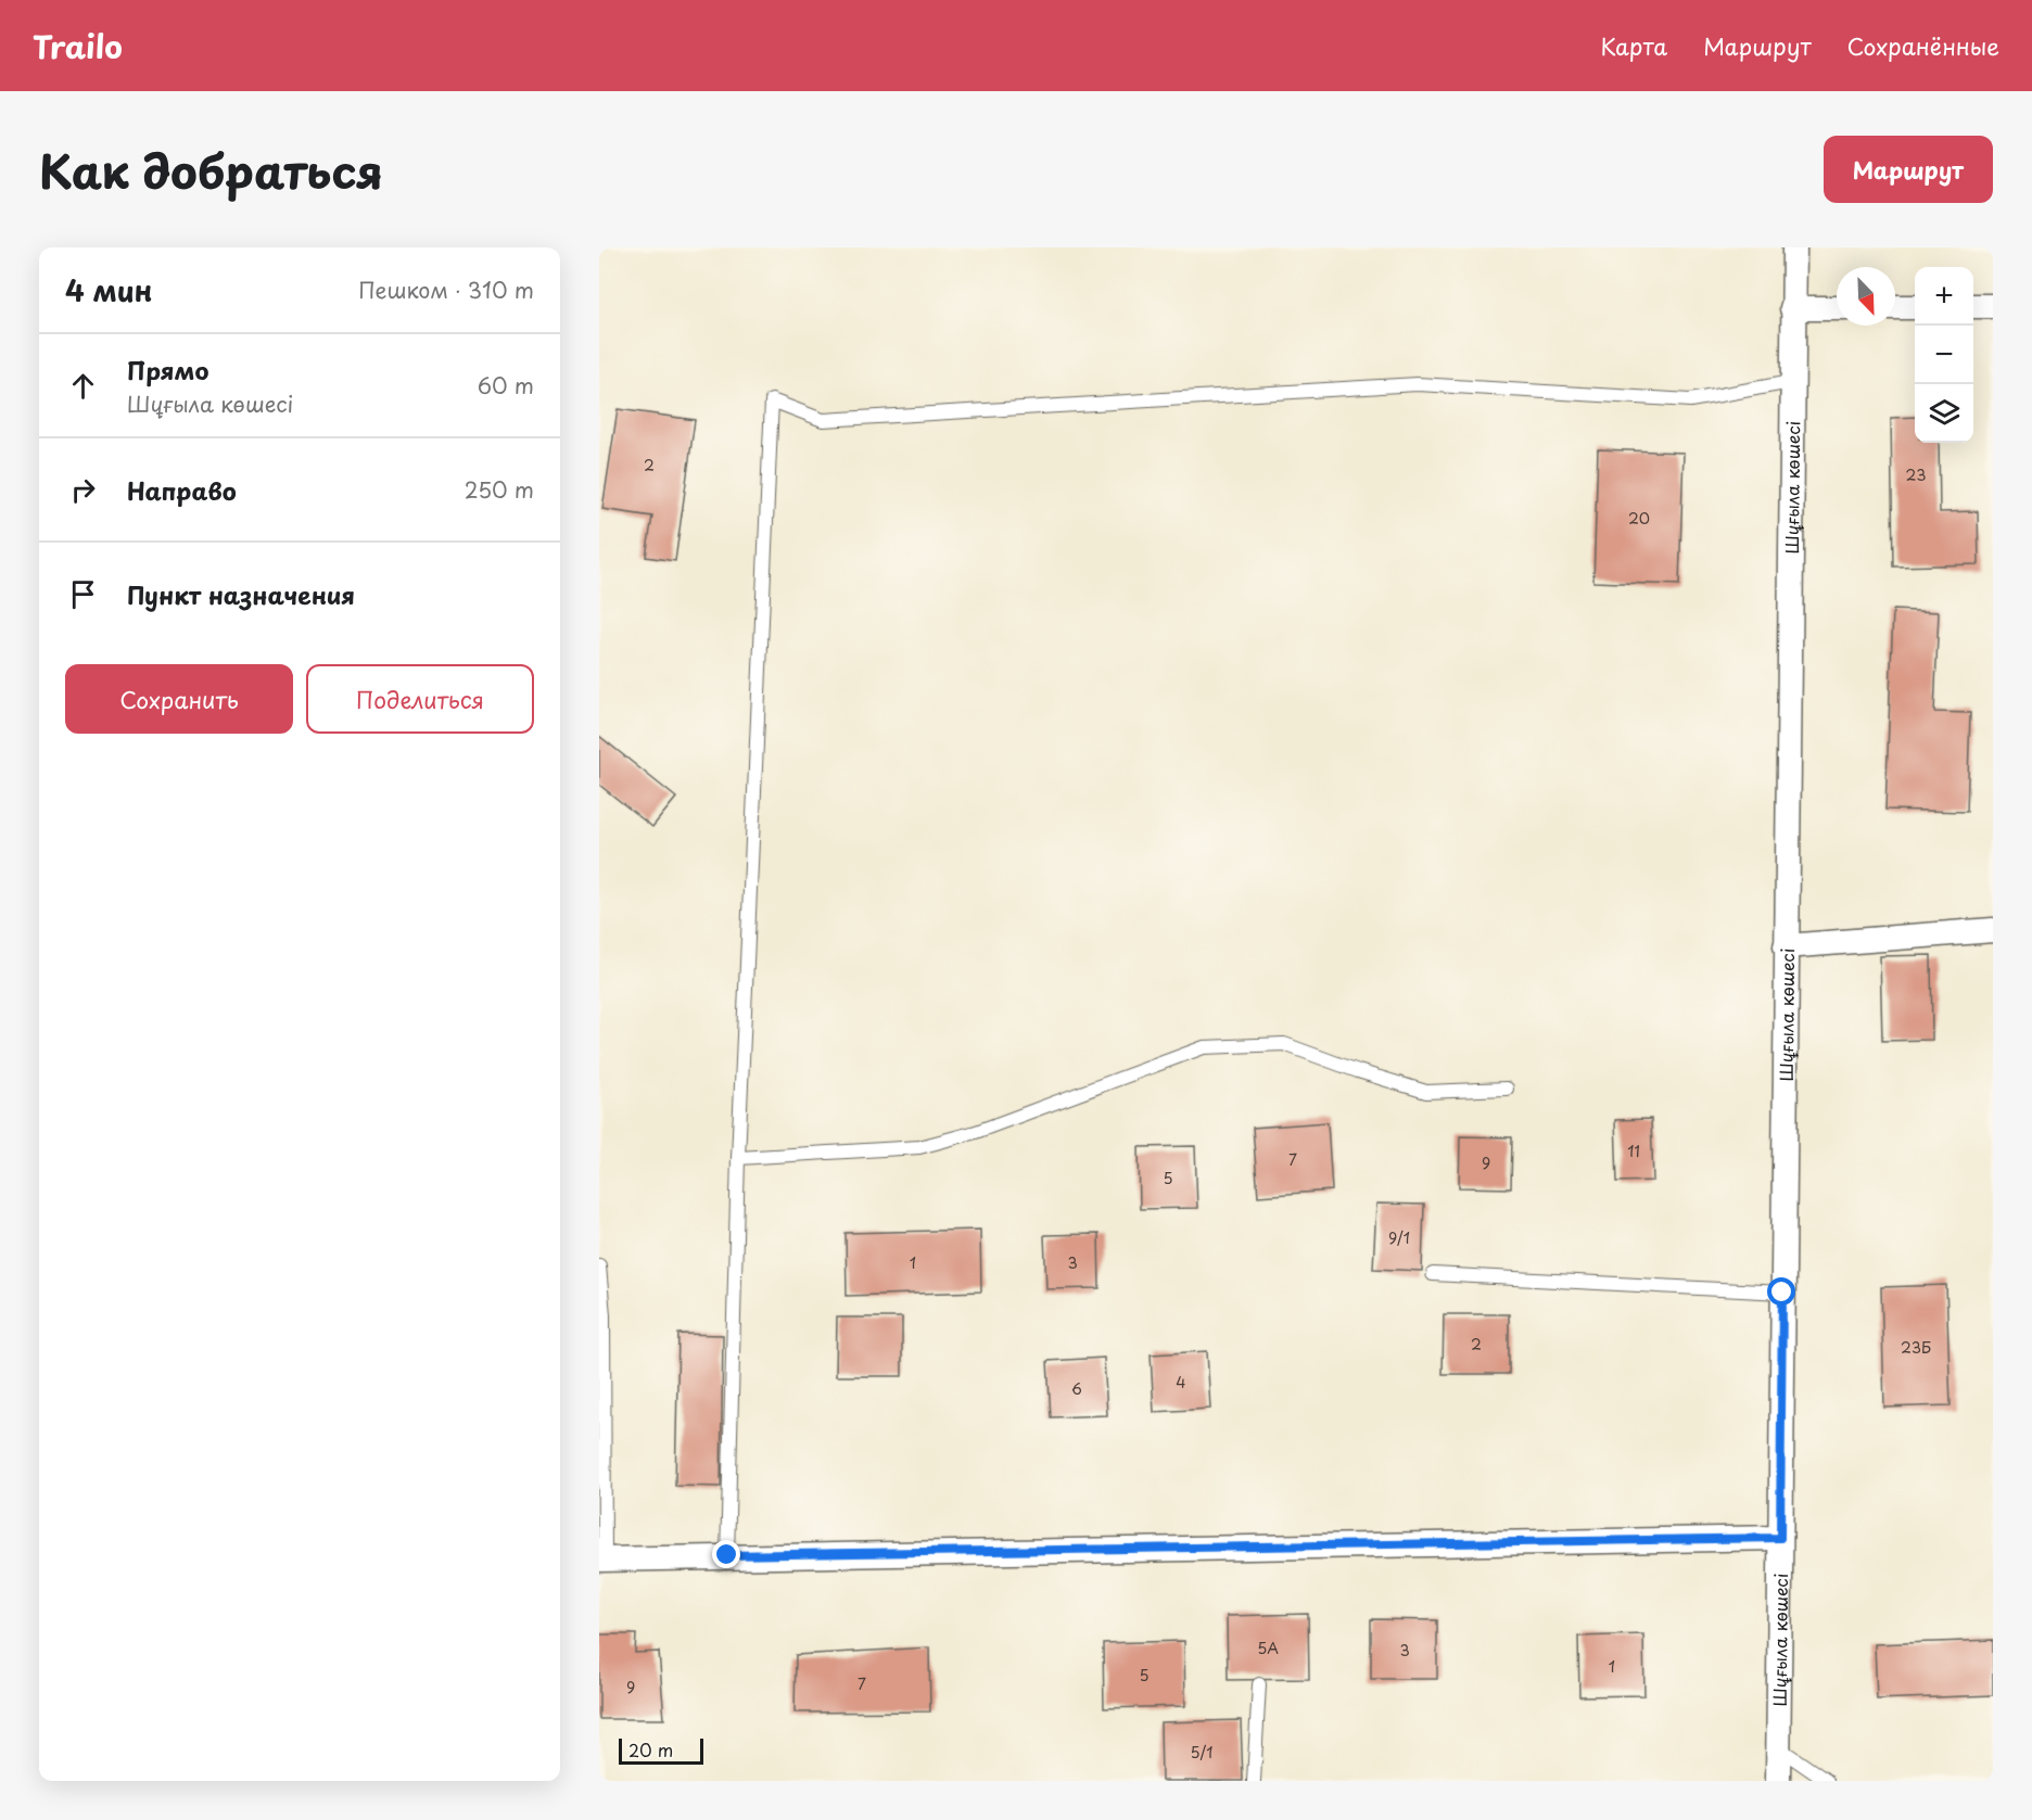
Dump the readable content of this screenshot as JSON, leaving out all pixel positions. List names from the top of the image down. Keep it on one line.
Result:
{"streets":{"street":["Шұғыла көшесі"]},"house_numbers":["2","23","20","11","7","9","5","9/1","1","3","2","23Б","4","6","5А","3","1","5","7","9","5/1"],"scale_bar":"20 m","north":"bottom right","page":{"header":"Trailo","nav":["Карта","Маршрут","Сохранённые"],"title":"Как добраться","buttons":["Маршрут",["Сохранить","Поделиться"]],"heading":["4 мин","Пешком · 310 m"],"map_buttons":["+","−"],"list":[["Прямо","Шұғыла көшесі","60 m"],["Направо","250 m"],"Пункт назначения"],"scale":"20 m"}}
